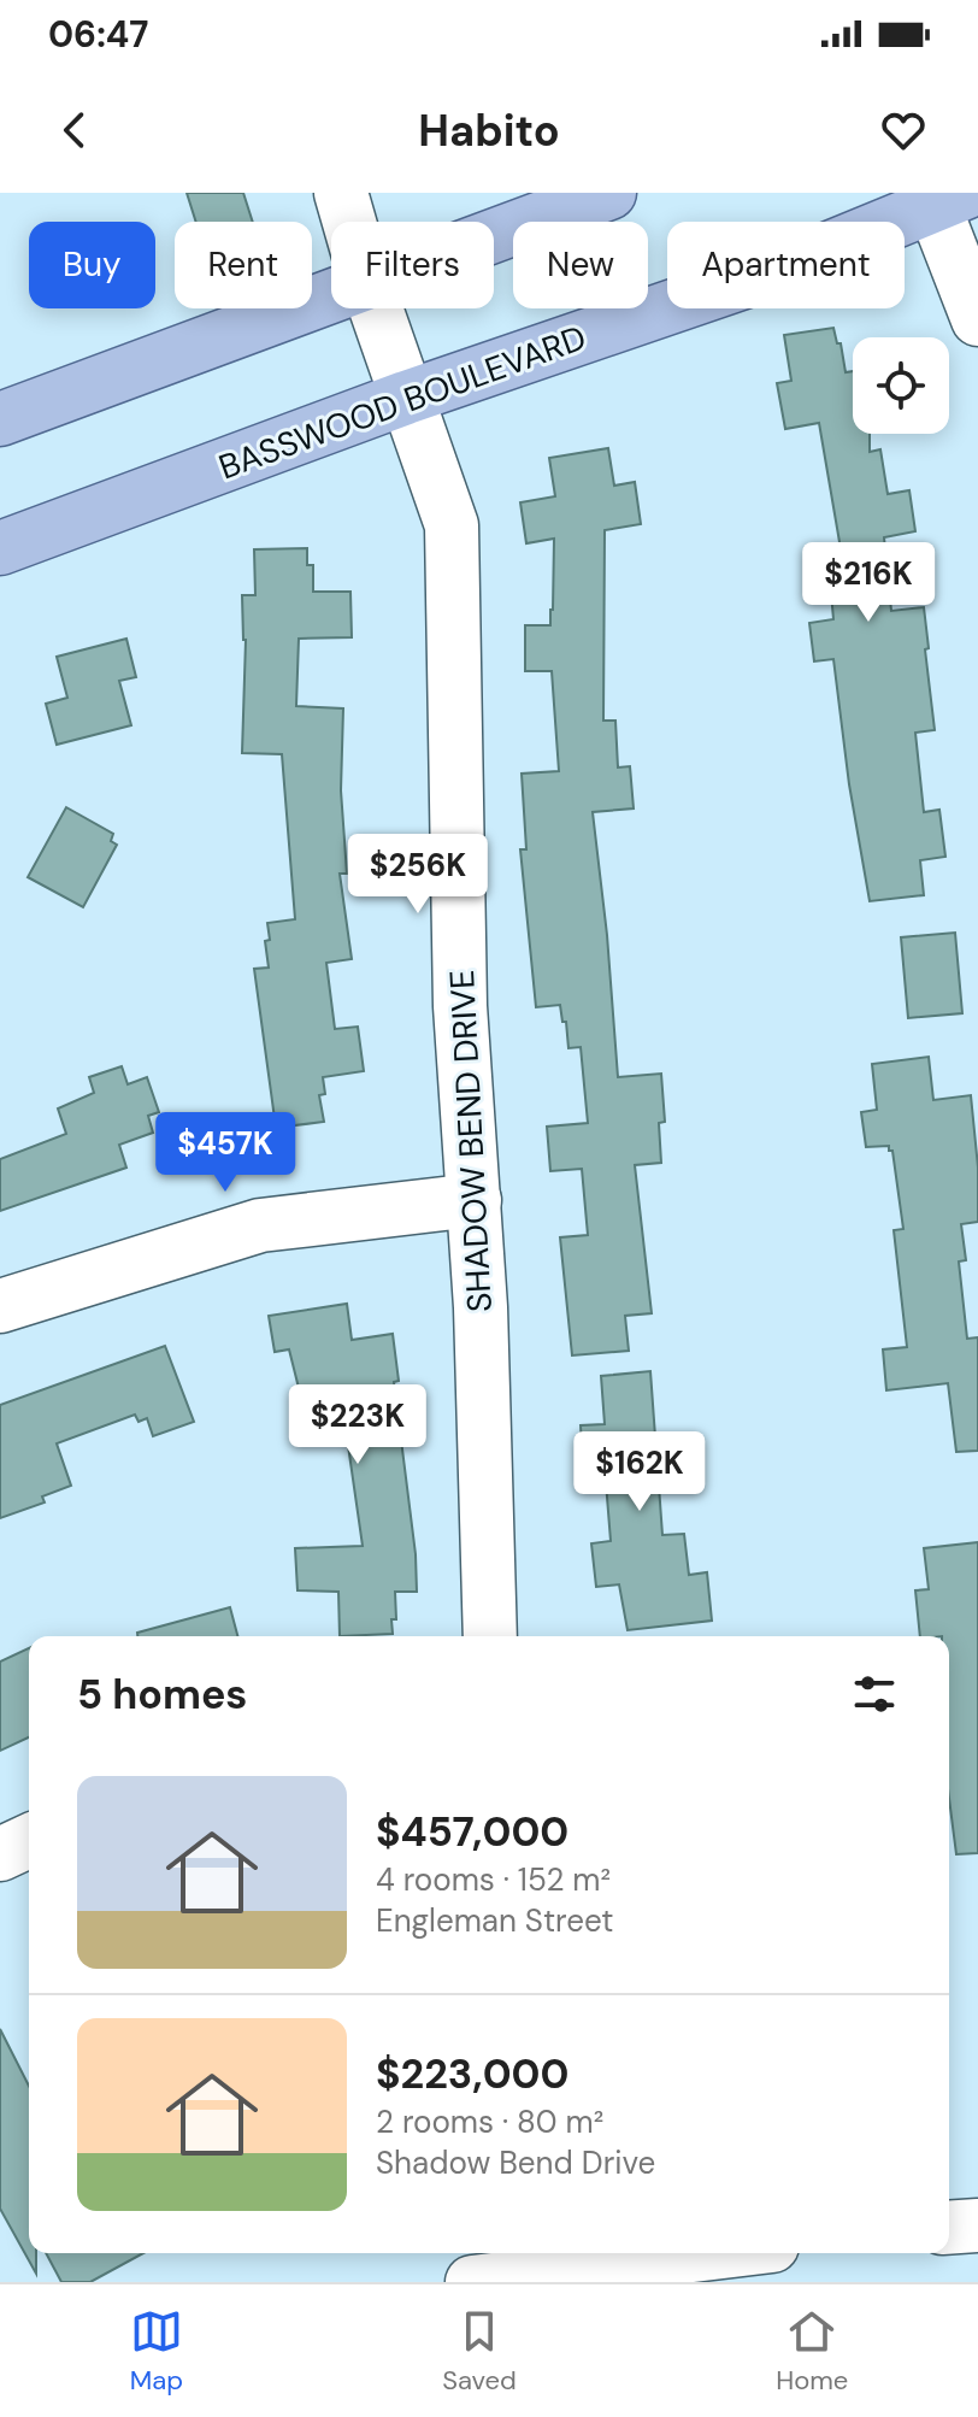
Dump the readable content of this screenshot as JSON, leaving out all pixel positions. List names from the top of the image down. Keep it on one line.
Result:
{"streets":{"main road":["BASSWOOD BOULEVARD"],"street":["SHADOW BEND DRIVE"]},"crossings":[["BASSWOOD BOULEVARD","SHADOW BEND DRIVE"]],"page":{"status":"06:47","header":"Habito","chip":["Buy","Rent","Filters","New","Apartment"],"price":["$216K","$256K","$457K","$223K","$162K"],"heading":"5 homes","list":[{"name":"$457,000","note":"4 rooms · 152 m² · Engleman Street"},{"name":"$223,000","note":"2 rooms · 80 m² · Shadow Bend Drive"}],"tabs":["Map","Saved","Home"]}}
